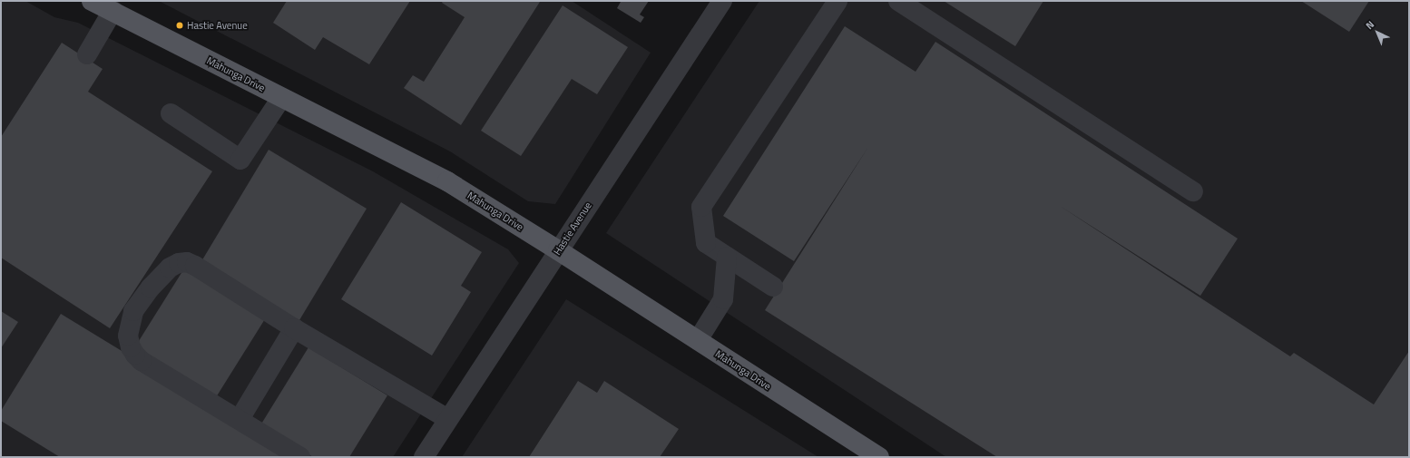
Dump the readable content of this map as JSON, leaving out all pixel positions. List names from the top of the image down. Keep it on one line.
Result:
{"streets":{"main road":["Mahunga Drive"],"street":["Hastie Avenue"]},"crossings":[["Mahunga Drive","Hastie Avenue"]],"places":["Hastie Avenue"],"north":"top left"}
